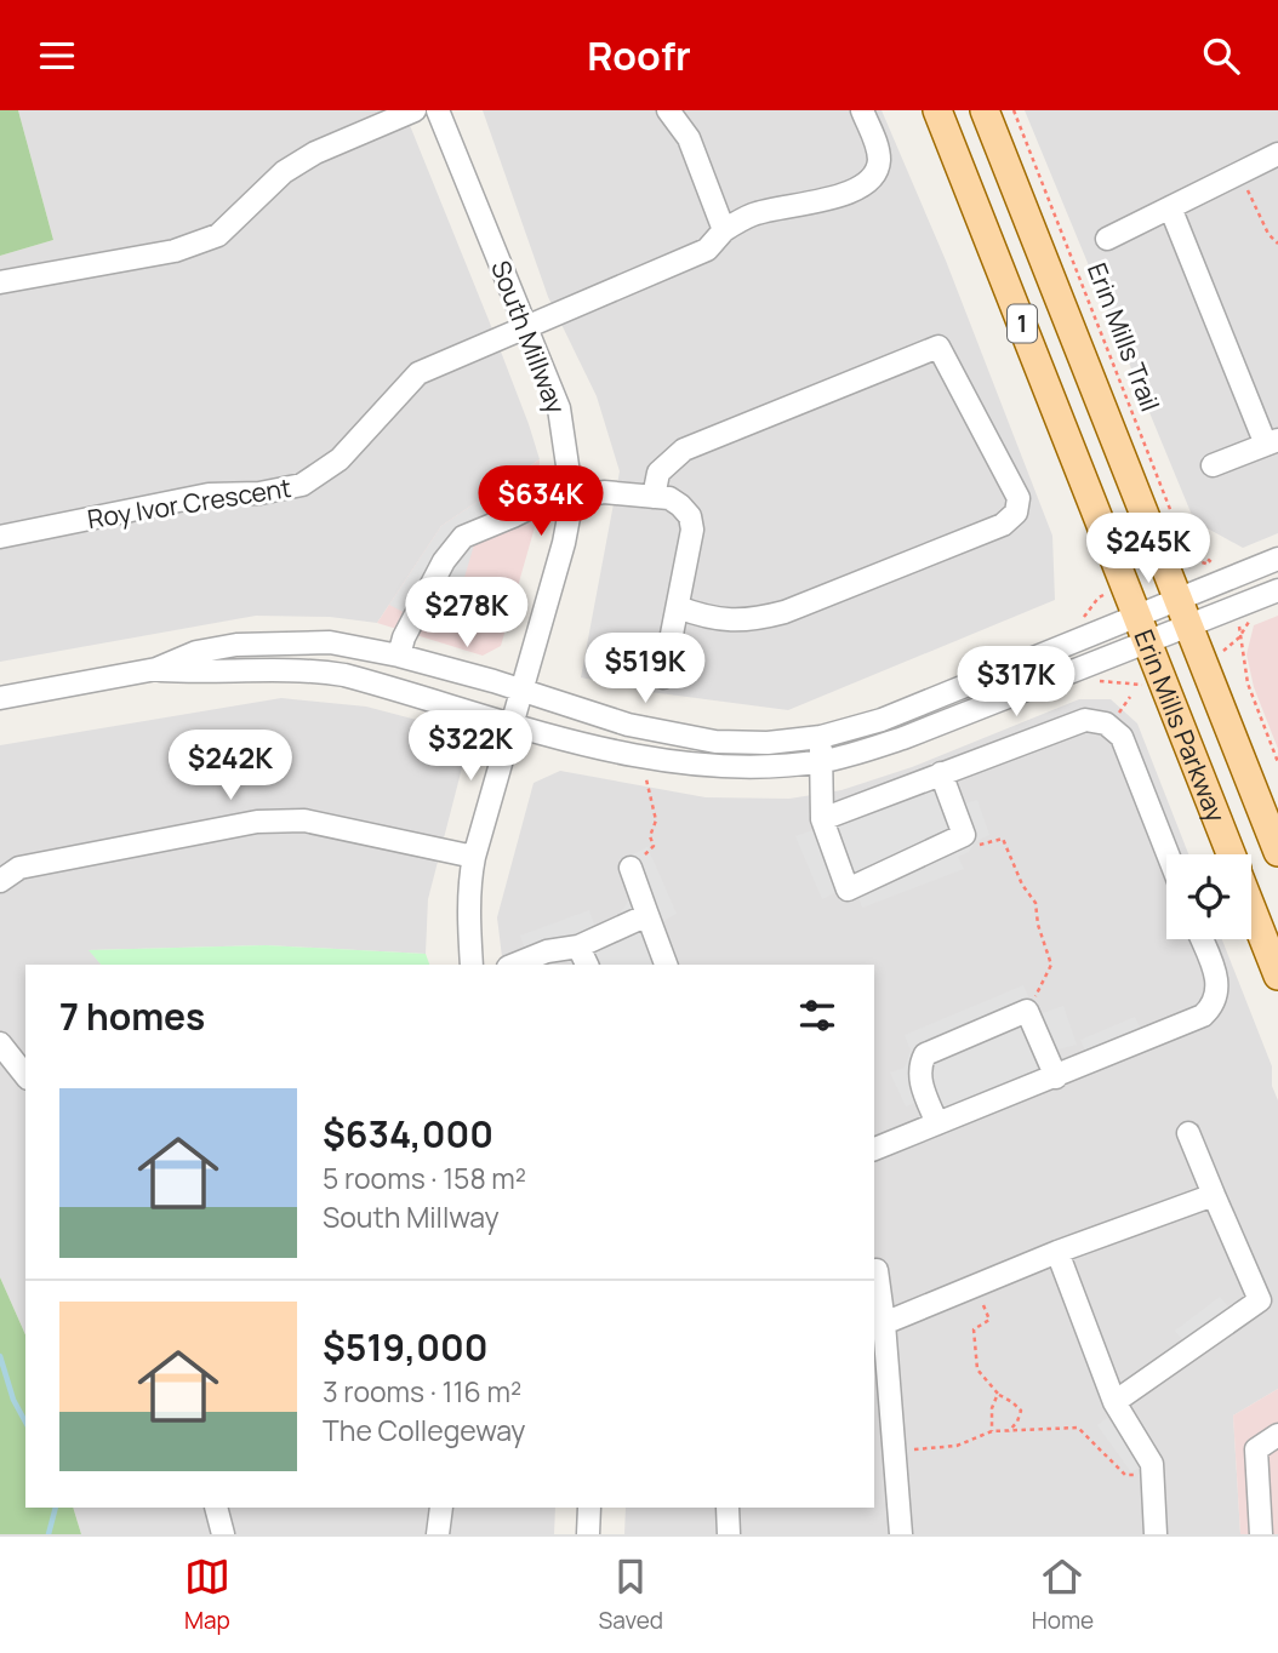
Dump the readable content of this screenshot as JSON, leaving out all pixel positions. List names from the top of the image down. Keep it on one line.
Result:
{"streets":{"main road":["1","Erin Mills Parkway"],"street":["South Millway","Roy Ivor Crescent"],"path":["Erin Mills Trail"]},"crossings":[["South Millway","Roy Ivor Crescent"]],"page":{"header":"Roofr","price":["$634K","$245K","$278K","$519K","$317K","$322K","$242K"],"heading":"7 homes","list":[{"name":"$634,000","note":"5 rooms · 158 m² · South Millway"},{"name":"$519,000","note":"3 rooms · 116 m² · The Collegeway"}],"tabs":["Map","Saved","Home"]}}
